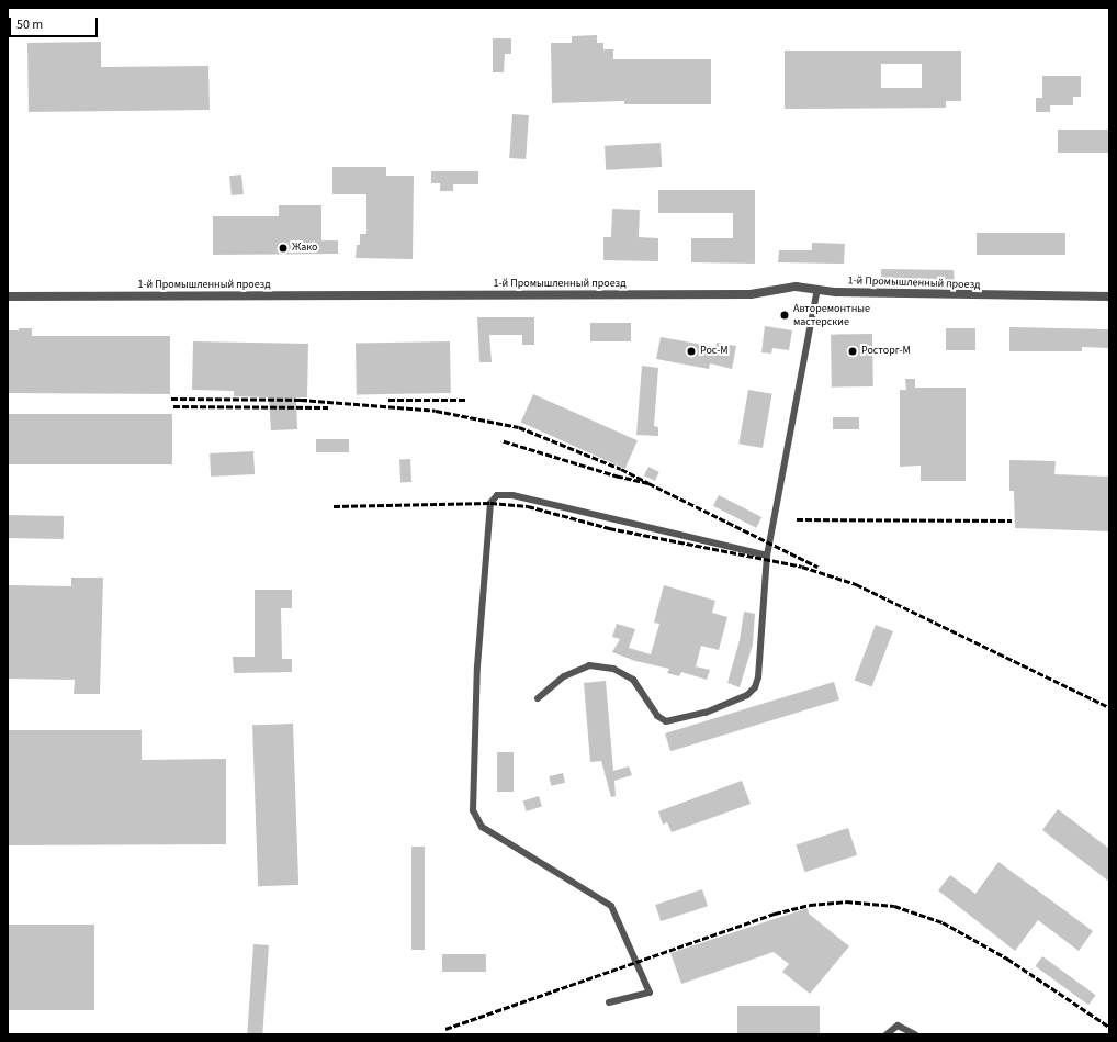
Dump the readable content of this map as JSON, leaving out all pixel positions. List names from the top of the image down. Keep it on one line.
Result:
{"streets":{"street":["1-й Промышленный проезд"]},"places":["Жако","Авторемонтные мастерские","Рос-М","Росторг-М"],"scale_bar":"50 m"}
